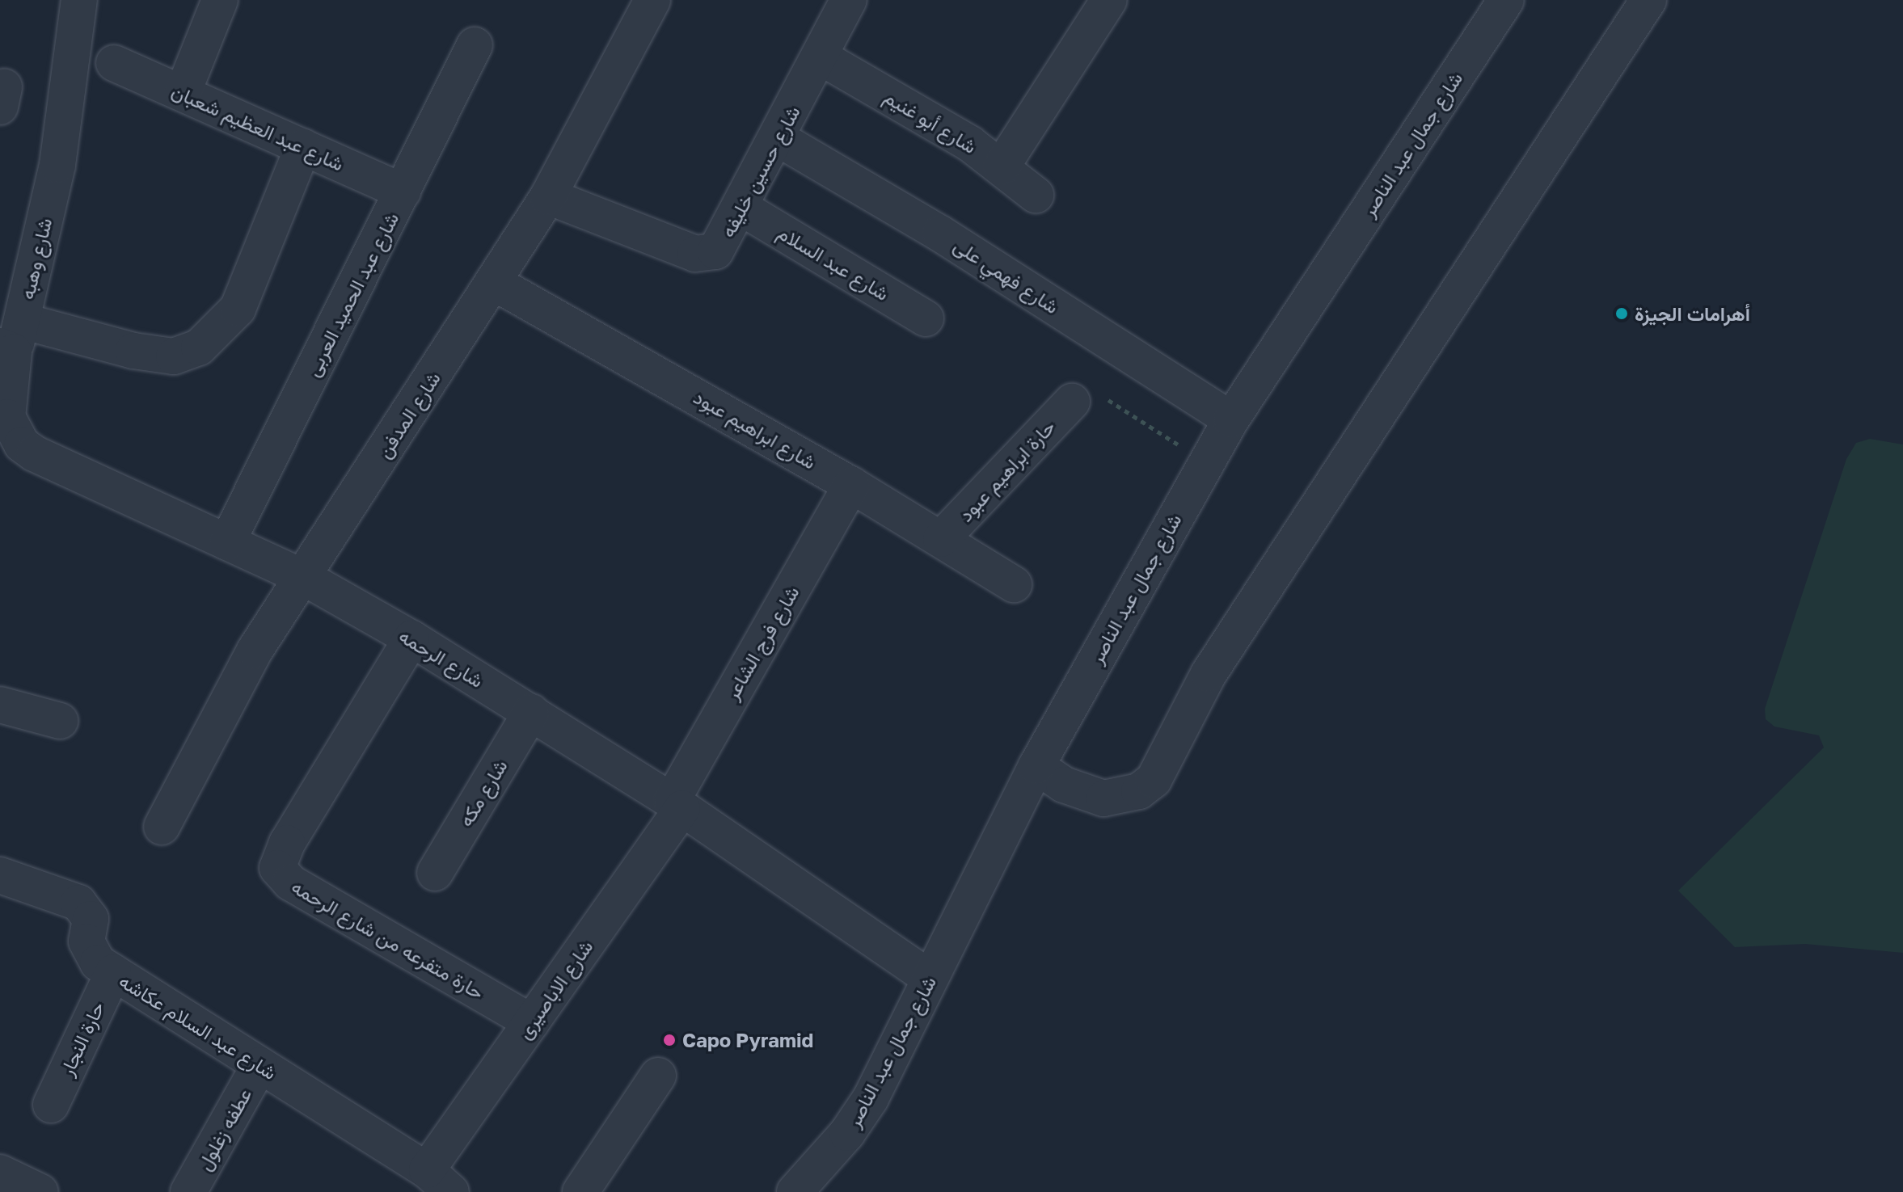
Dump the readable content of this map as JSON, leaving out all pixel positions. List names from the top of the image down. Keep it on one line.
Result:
{"streets":{"street":["شارع أبو غنيم","شارع عبد العظيم شعبان","شارع جمال عبد الناصر","شارع حسين خليفه","شارع وهبه","شارع عبد السلام","شارع فهمي على","شارع عبد الحميد العربى","شارع المدفن","شارع ابراهيم عبود","حارة ابراهيم عبود","شارع فرج الشاعر","شارع الرحمه","شارع مكه","حارة متفرعه من شارع الرحمه","شارع الاباصيرى","شارع عبد السلام عكاشه","حارة النجار","عطفه زغلول"]},"crossings":[["شارع أبو غنيم","شارع حسين خليفه"],["شارع عبد العظيم شعبان","شارع عبد الحميد العربى"],["شارع جمال عبد الناصر","شارع فهمي على"],["شارع جمال عبد الناصر","شارع الرحمه"],["شارع حسين خليفه","شارع عبد السلام"],["شارع حسين خليفه","شارع فهمي على"],["شارع حسين خليفه","شارع المدفن"],["شارع وهبه","شارع الرحمه"],["شارع عبد الحميد العربى","شارع الرحمه"],["شارع المدفن","شارع ابراهيم عبود"],["شارع المدفن","شارع الرحمه"],["شارع ابراهيم عبود","حارة ابراهيم عبود"],["شارع ابراهيم عبود","شارع فرج الشاعر"],["شارع فرج الشاعر","شارع الرحمه"],["شارع فرج الشاعر","شارع الاباصيرى"],["شارع الرحمه","شارع مكه"],["شارع الرحمه","حارة متفرعه من شارع الرحمه"],["شارع الرحمه","شارع الاباصيرى"],["حارة متفرعه من شارع الرحمه","شارع الاباصيرى"],["شارع الاباصيرى","شارع عبد السلام عكاشه"],["شارع عبد السلام عكاشه","حارة النجار"],["شارع عبد السلام عكاشه","عطفه زغلول"]],"places":["أهرامات الجيزة","Capo Pyramid"]}
